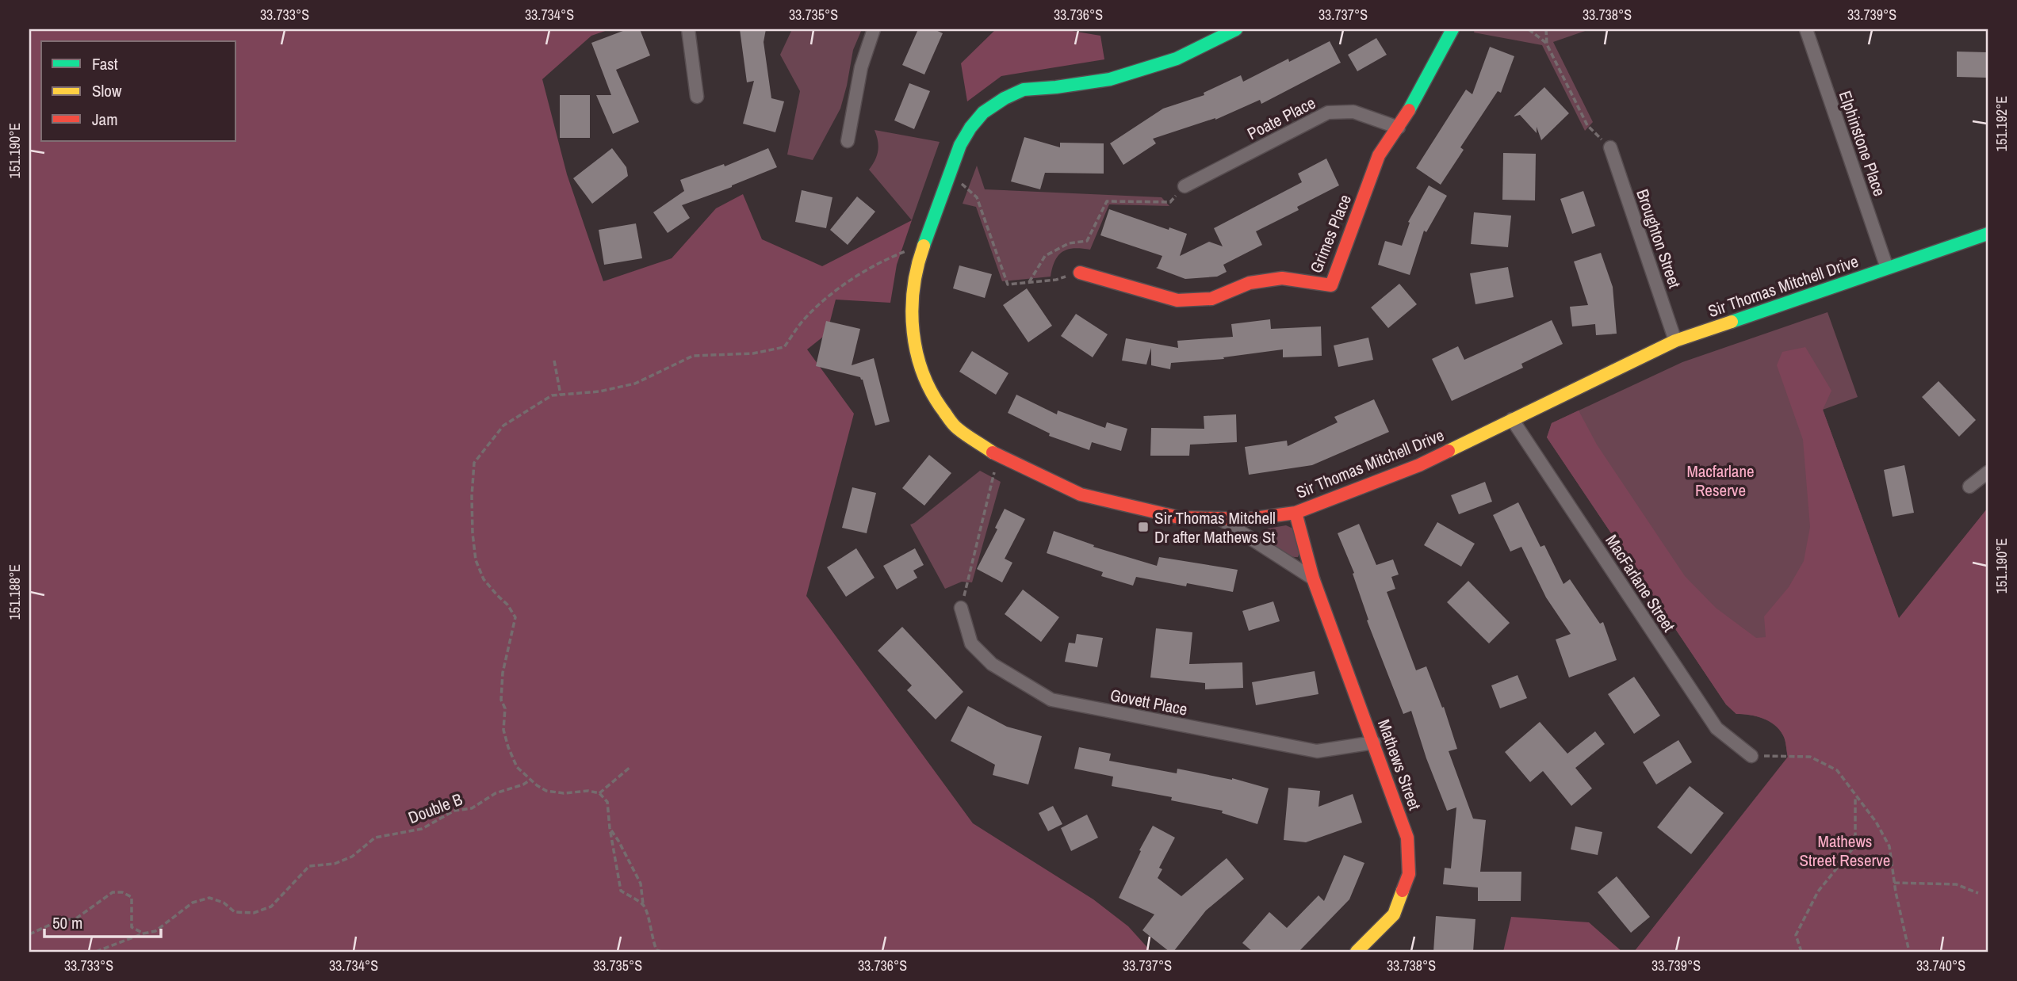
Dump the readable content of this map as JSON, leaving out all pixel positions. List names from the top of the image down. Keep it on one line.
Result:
{"streets":{"street":["Poate Place","Elphinstone Place","Grimes Place","Broughton Street","Sir Thomas Mitchell Drive","MacFarlane Street","Govett Place","Mathews Street"],"path":["Double B"]},"crossings":[["Poate Place","Grimes Place"],["Elphinstone Place","Sir Thomas Mitchell Drive"],["Broughton Street","Sir Thomas Mitchell Drive"],["Sir Thomas Mitchell Drive","MacFarlane Street"],["Sir Thomas Mitchell Drive","Mathews Street"],["Govett Place","Mathews Street"]],"parks":["Macfarlane Reserve","Mathews Street Reserve"],"places":{"transit":["Sir Thomas Mitchell Dr after Mathews St"]},"legend":["Fast","Slow","Jam"],"scale_bar":"50 m","coordinates":["33.733°S","33.734°S","33.735°S","33.736°S","33.737°S","33.738°S","33.739°S","151.192°E","151.190°E","151.188°E","33.740°S"]}
